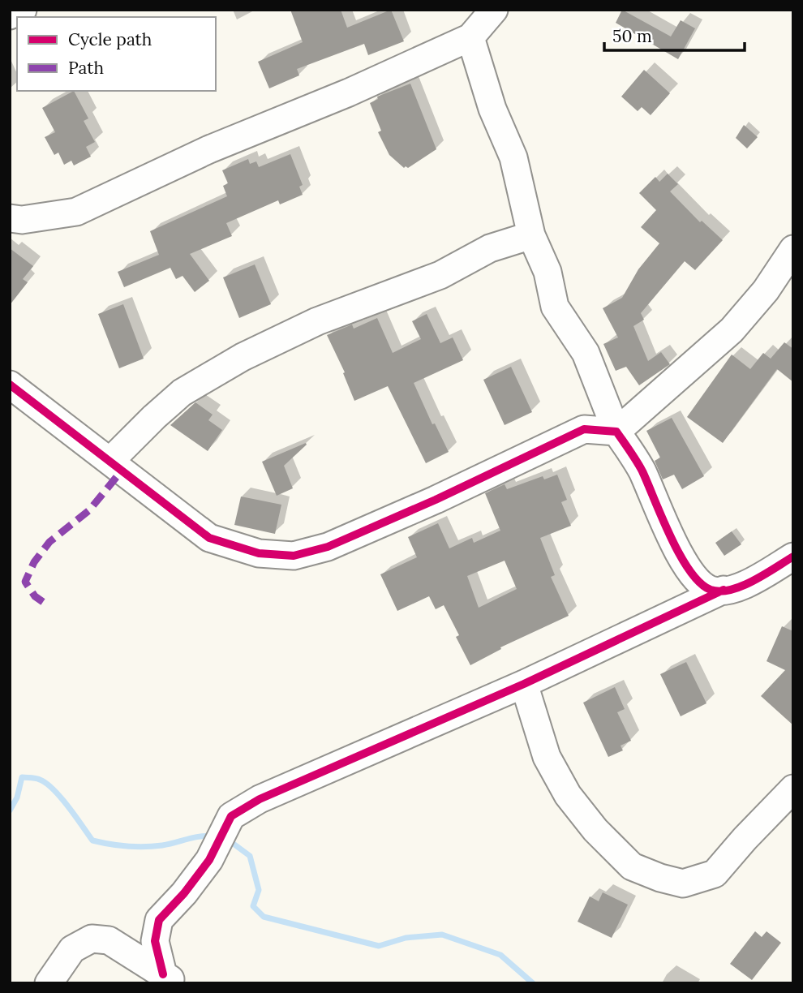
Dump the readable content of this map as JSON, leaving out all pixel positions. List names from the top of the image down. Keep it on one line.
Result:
{"legend":["Cycle path","Path"],"scale_bar":"50 m"}
